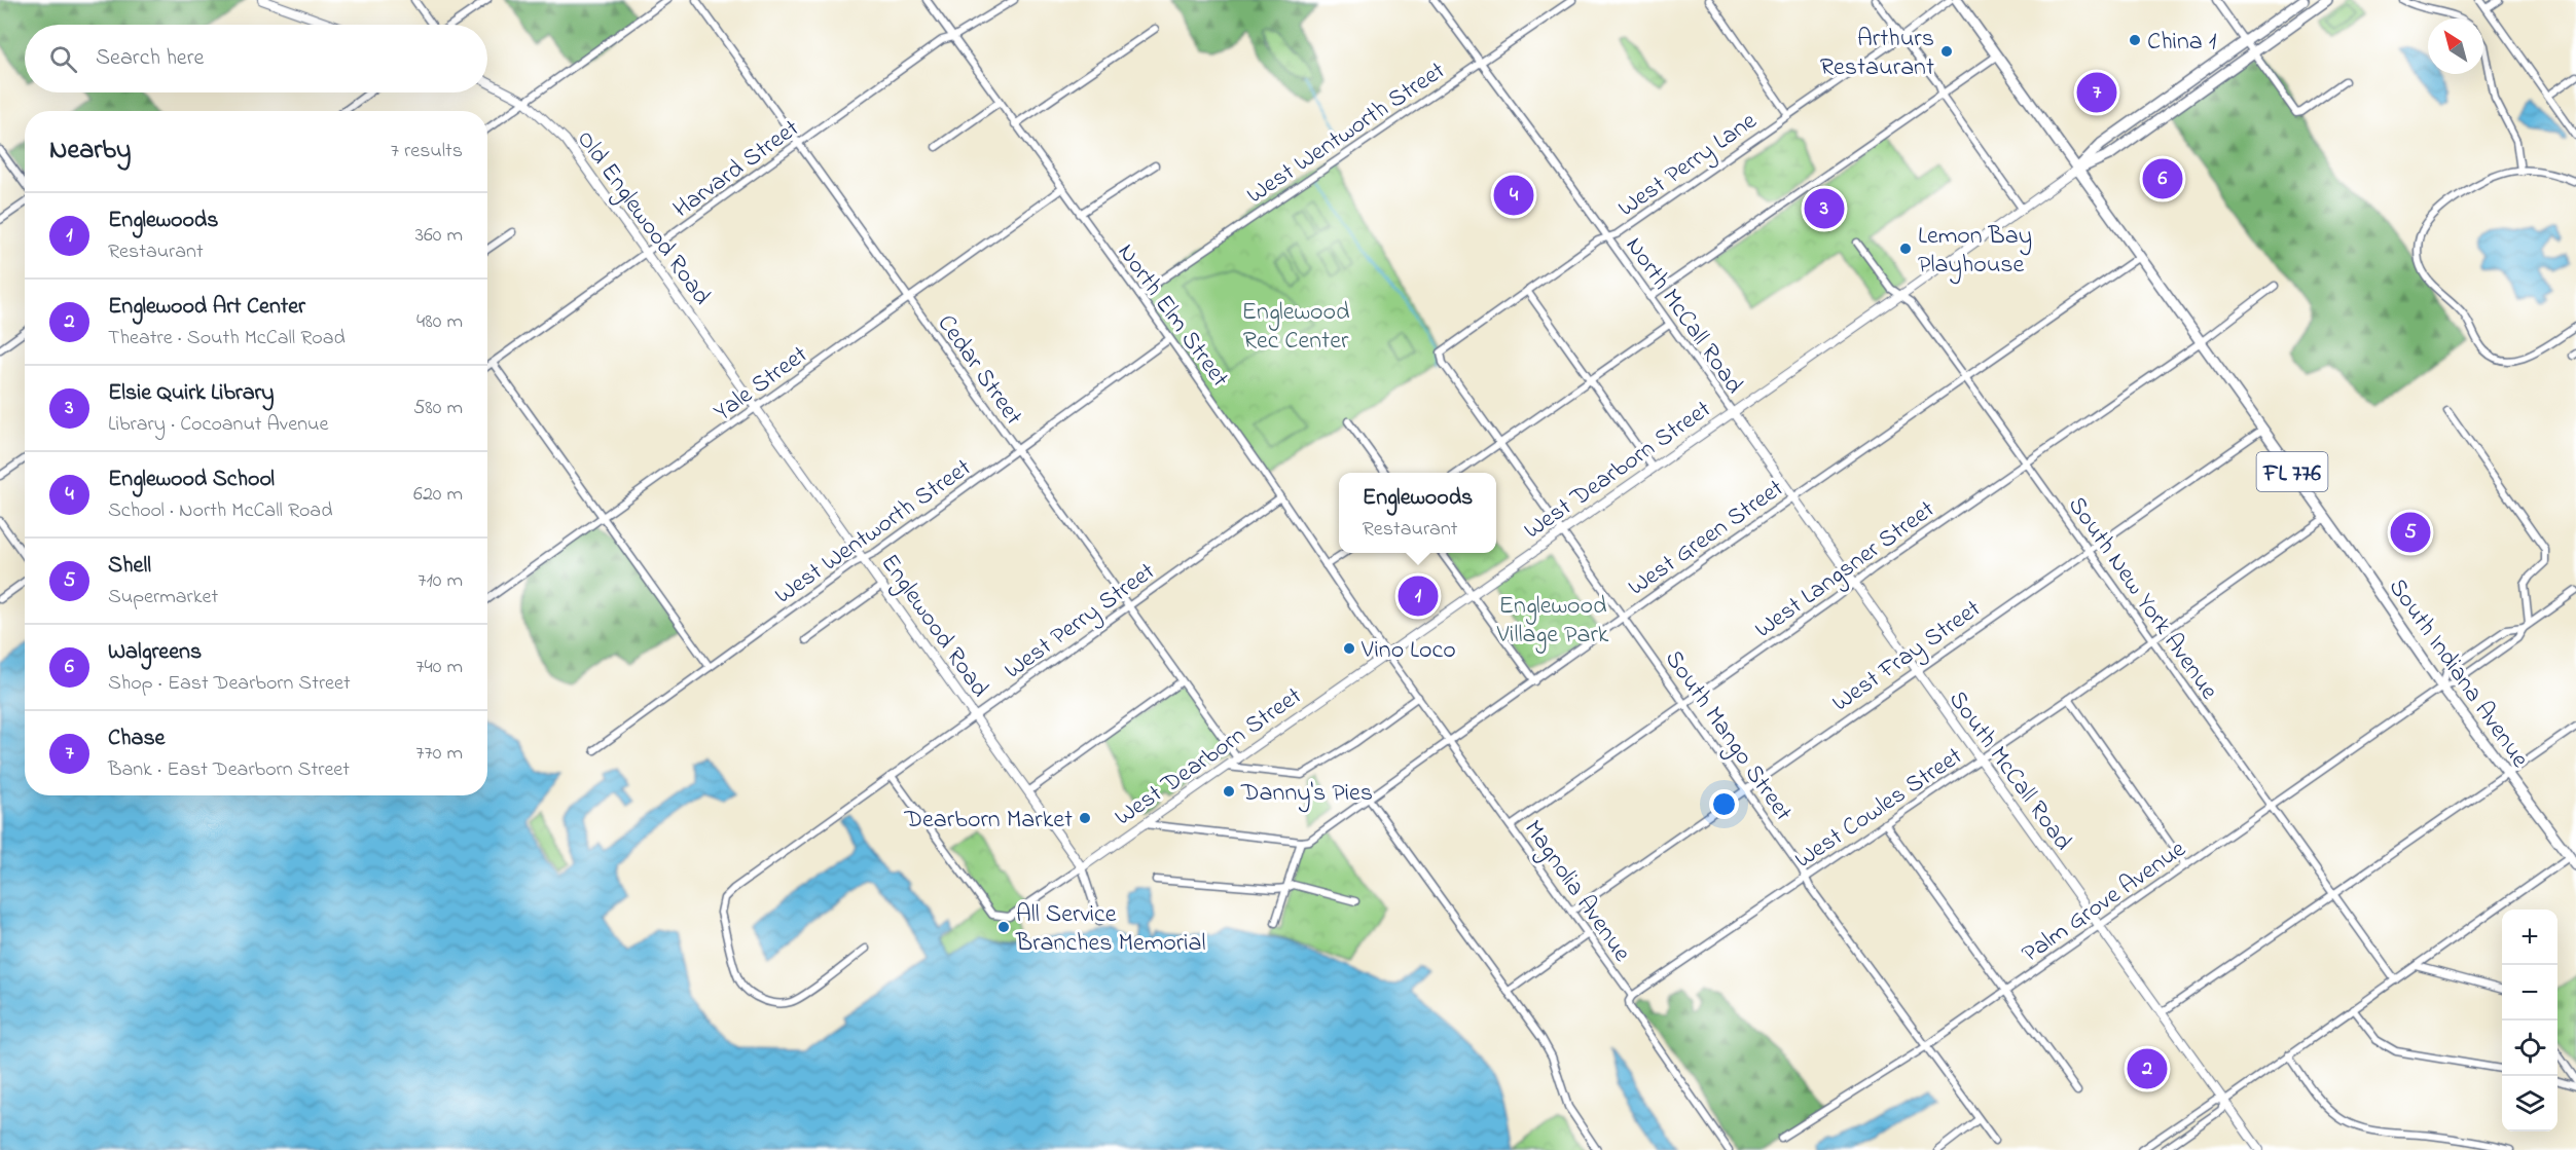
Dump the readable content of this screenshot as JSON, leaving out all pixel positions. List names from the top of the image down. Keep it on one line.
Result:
{"streets":{"main road":["FL 776","South Indiana Avenue"],"street":["West Wentworth Street","West Perry Lane","Harvard Street","Old Englewood Road","North Elm Street","North McCall Road","Cedar Street","Yale Street","West Dearborn Street","West Green Street","West Langsner Street","South New York Avenue","West Perry Street","Englewood Road","West Fray Street","South Mango Street","South McCall Road","West Cowles Street","Magnolia Avenue","Palm Grove Avenue"]},"crossings":[["West Wentworth Street","North Elm Street"],["West Wentworth Street","North McCall Road"],["West Wentworth Street","Cedar Street"],["West Wentworth Street","Englewood Road"],["West Perry Lane","North McCall Road"],["West Perry Lane","South Mango Street"],["Harvard Street","Old Englewood Road"],["Harvard Street","North Elm Street"],["Harvard Street","Cedar Street"],["Old Englewood Road","Yale Street"],["Old Englewood Road","Englewood Road"],["North Elm Street","Yale Street"],["North Elm Street","West Dearborn Street"],["North Elm Street","West Perry Street"],["North Elm Street","Magnolia Avenue"],["North McCall Road","West Dearborn Street"],["North McCall Road","South McCall Road"],["Cedar Street","Yale Street"],["Cedar Street","West Dearborn Street"],["Cedar Street","West Perry Street"],["Yale Street","Englewood Road"],["West Dearborn Street","FL 776"],["West Dearborn Street","South New York Avenue"],["West Dearborn Street","West Perry Street"],["West Dearborn Street","Englewood Road"],["West Dearborn Street","South Indiana Avenue"],["West Dearborn Street","South Mango Street"],["West Dearborn Street","South McCall Road"],["West Dearborn Street","Magnolia Avenue"],["FL 776","South Indiana Avenue"],["West Green Street","South New York Avenue"],["West Green Street","South Indiana Avenue"],["West Green Street","South Mango Street"],["West Green Street","South McCall Road"],["West Green Street","Magnolia Avenue"],["West Langsner Street","South New York Avenue"],["West Langsner Street","South Indiana Avenue"],["West Langsner Street","South Mango Street"],["West Langsner Street","South McCall Road"],["West Langsner Street","Magnolia Avenue"],["South New York Avenue","West Fray Street"],["South New York Avenue","West Cowles Street"],["South New York Avenue","Palm Grove Avenue"],["West Perry Street","Englewood Road"],["West Fray Street","South Indiana Avenue"],["West Fray Street","South Mango Street"],["West Fray Street","South McCall Road"],["West Fray Street","Magnolia Avenue"],["South Indiana Avenue","West Cowles Street"],["South Indiana Avenue","Palm Grove Avenue"],["South Mango Street","West Cowles Street"],["South Mango Street","Palm Grove Avenue"],["South McCall Road","West Cowles Street"],["South McCall Road","Palm Grove Avenue"],["West Cowles Street","Magnolia Avenue"]],"parks":["Englewood Rec Center","Englewood Village Park"],"places":["China 1","Arthurs Restaurant","Lemon Bay Playhouse","Vino Loco","Danny's Pies","Dearborn Market","All Service Branches Memorial"],"north":"top left","page":{"search":"Search here","pins":["7","6","4","3","5","1","2"],"heading":["Nearby","7 results"],"list":[{"mark":"1","name":"Englewoods","note":"Restaurant","value":"360 m"},{"mark":"2","name":"Englewood Art Center","note":"Theatre · South McCall Road","value":"480 m"},{"mark":"3","name":"Elsie Quirk Library","note":"Library · Cocoanut Avenue","value":"580 m"},{"mark":"4","name":"Englewood School","note":"School · North McCall Road","value":"620 m"},{"mark":"5","name":"Shell","note":"Supermarket","value":"710 m"},{"mark":"6","name":"Walgreens","note":"Shop · East Dearborn Street","value":"740 m"},{"mark":"7","name":"Chase","note":"Bank · East Dearborn Street","value":"770 m"}],"popup":["Englewoods","Restaurant"],"map_buttons":["+","−"]}}
